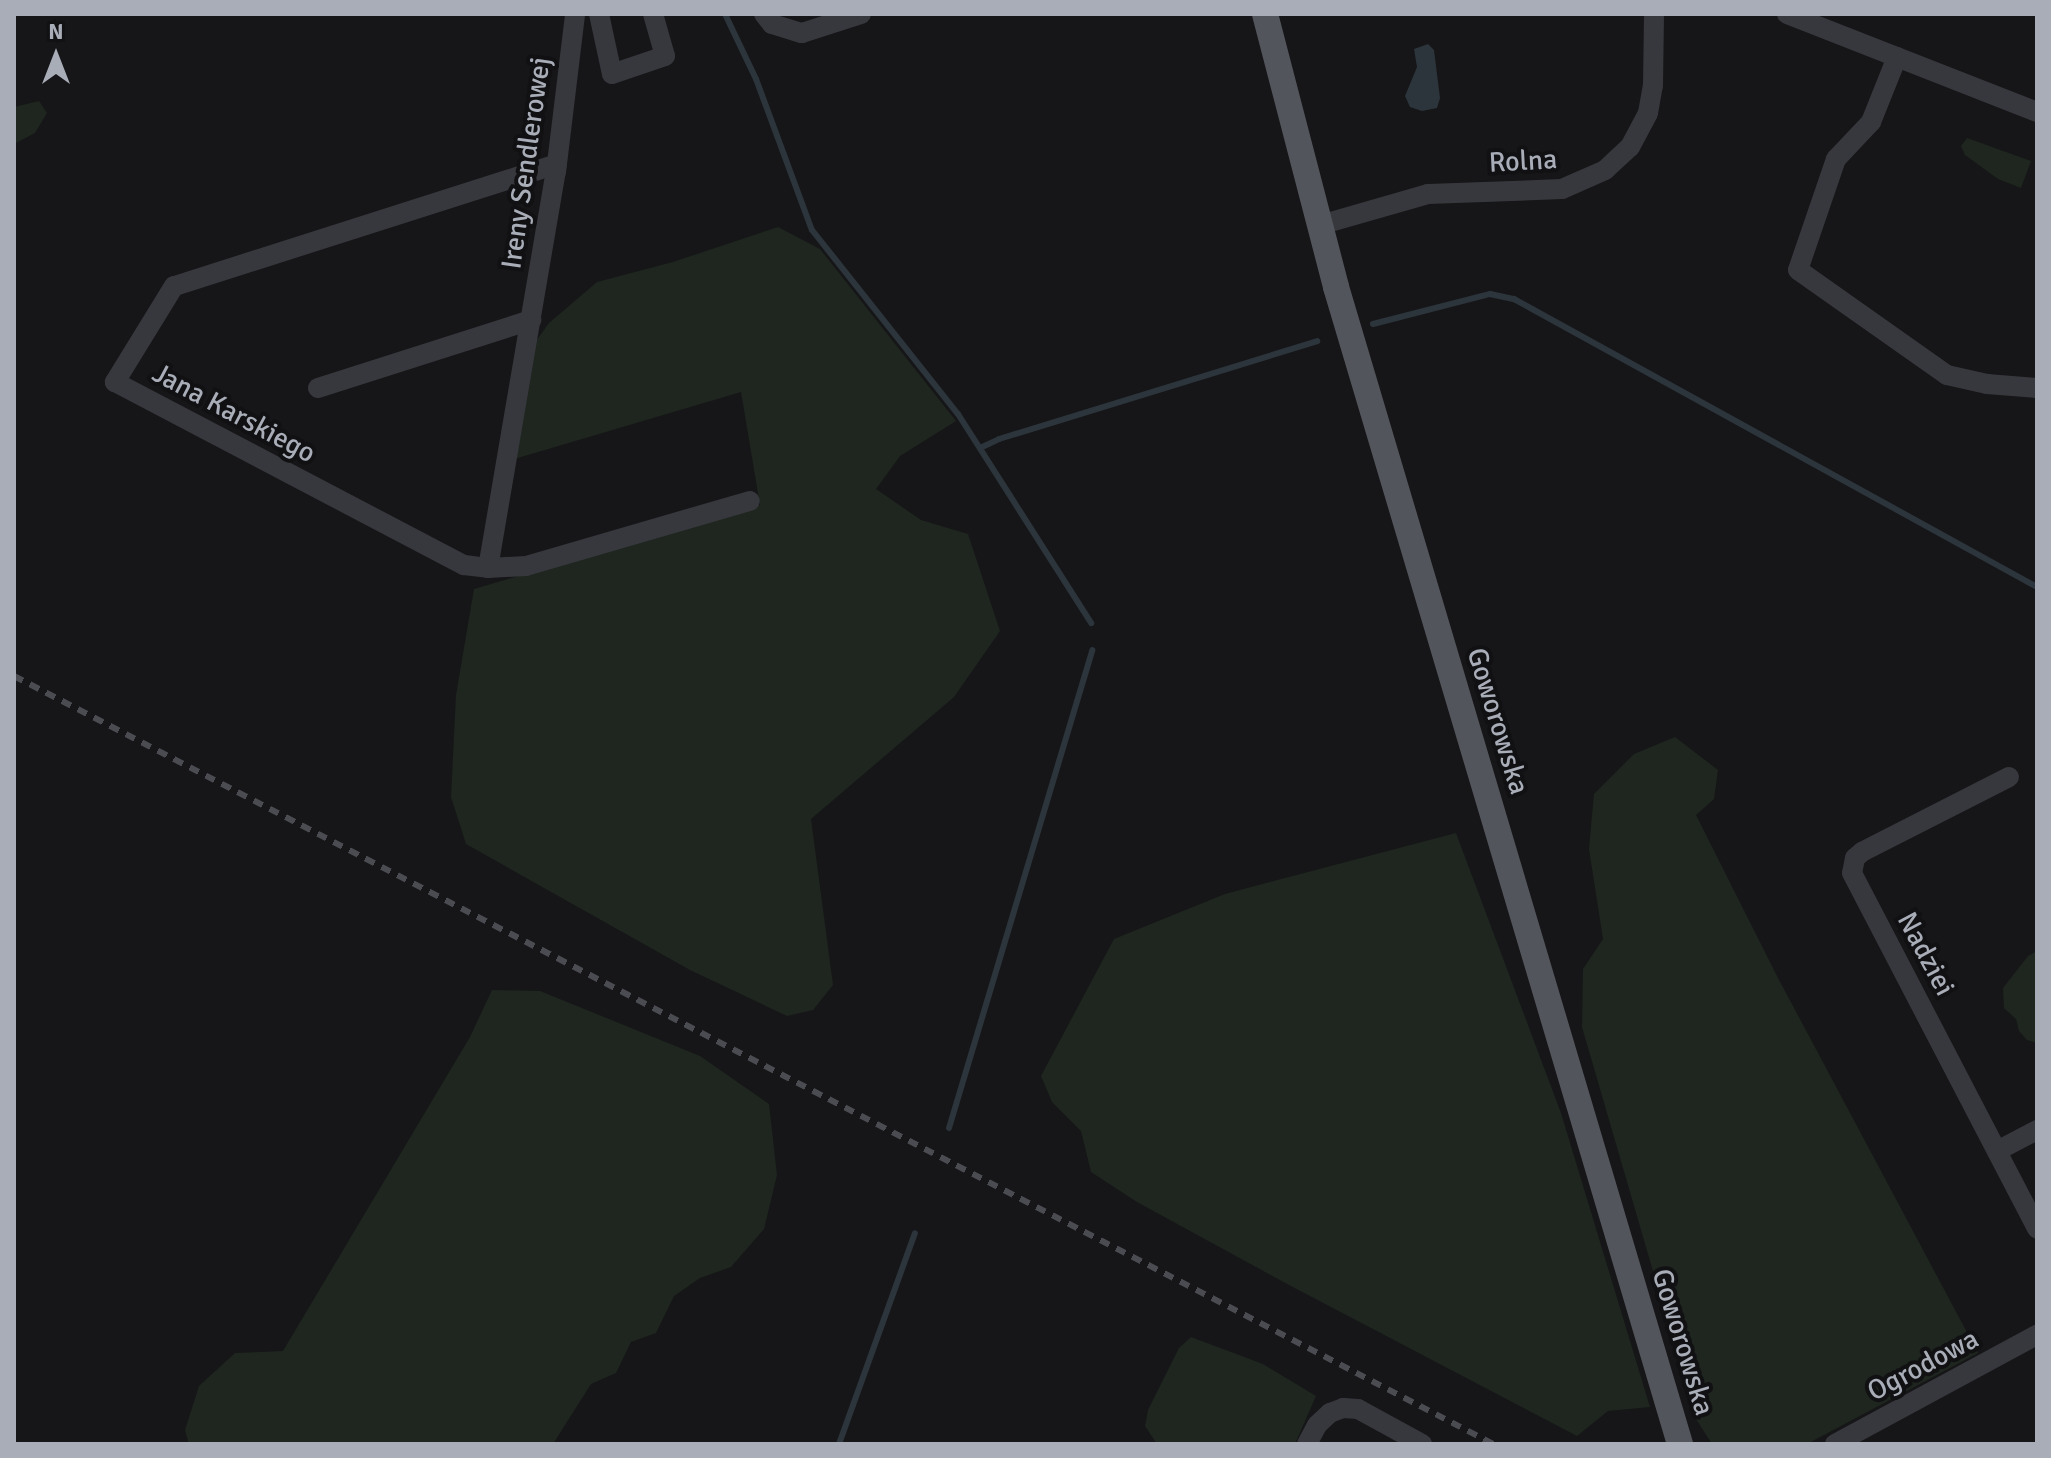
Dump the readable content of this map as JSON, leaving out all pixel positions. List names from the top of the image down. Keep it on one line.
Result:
{"streets":{"main road":["Goworowska"],"street":["Rolna","Ireny Sendlerowej","Jana Karskiego","Nadziei","Ogrodowa"]},"crossings":[["Rolna","Goworowska"],["Ireny Sendlerowej","Jana Karskiego"]],"north":"top"}
